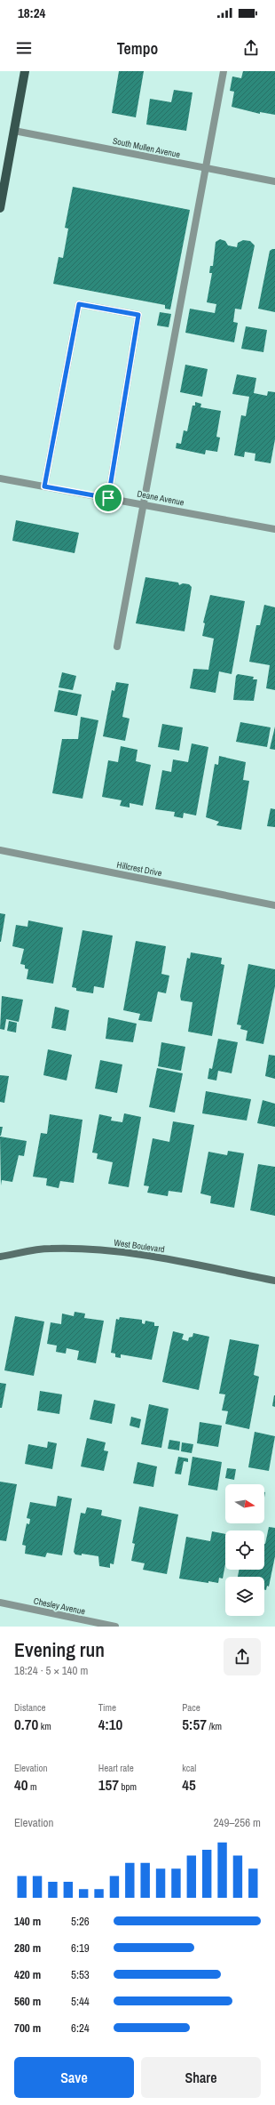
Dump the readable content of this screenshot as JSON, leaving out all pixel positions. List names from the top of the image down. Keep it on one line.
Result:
{"streets":{"street":["South Mullen Avenue","Deane Avenue","Hillcrest Drive","West Boulevard","Chesley Avenue"]},"north":"right","page":{"status":"18:24","header":"Tempo","heading":["Evening run","18:24 · 5 × 140 m"],"stats":[["Distance","0.70 km"],["Time","4:10"],["Pace","5:57 /km"],["Elevation","40 m"],["Heart rate","157 bpm"],["kcal","45"]],"chart":["Elevation","249–256 m"],"list":[{"name":"140 m","note":"5:26"},{"name":"280 m","note":"6:19"},{"name":"420 m","note":"5:53"},{"name":"560 m","note":"5:44"},{"name":"700 m","note":"6:24"}],"buttons":["Save","Share"]}}
